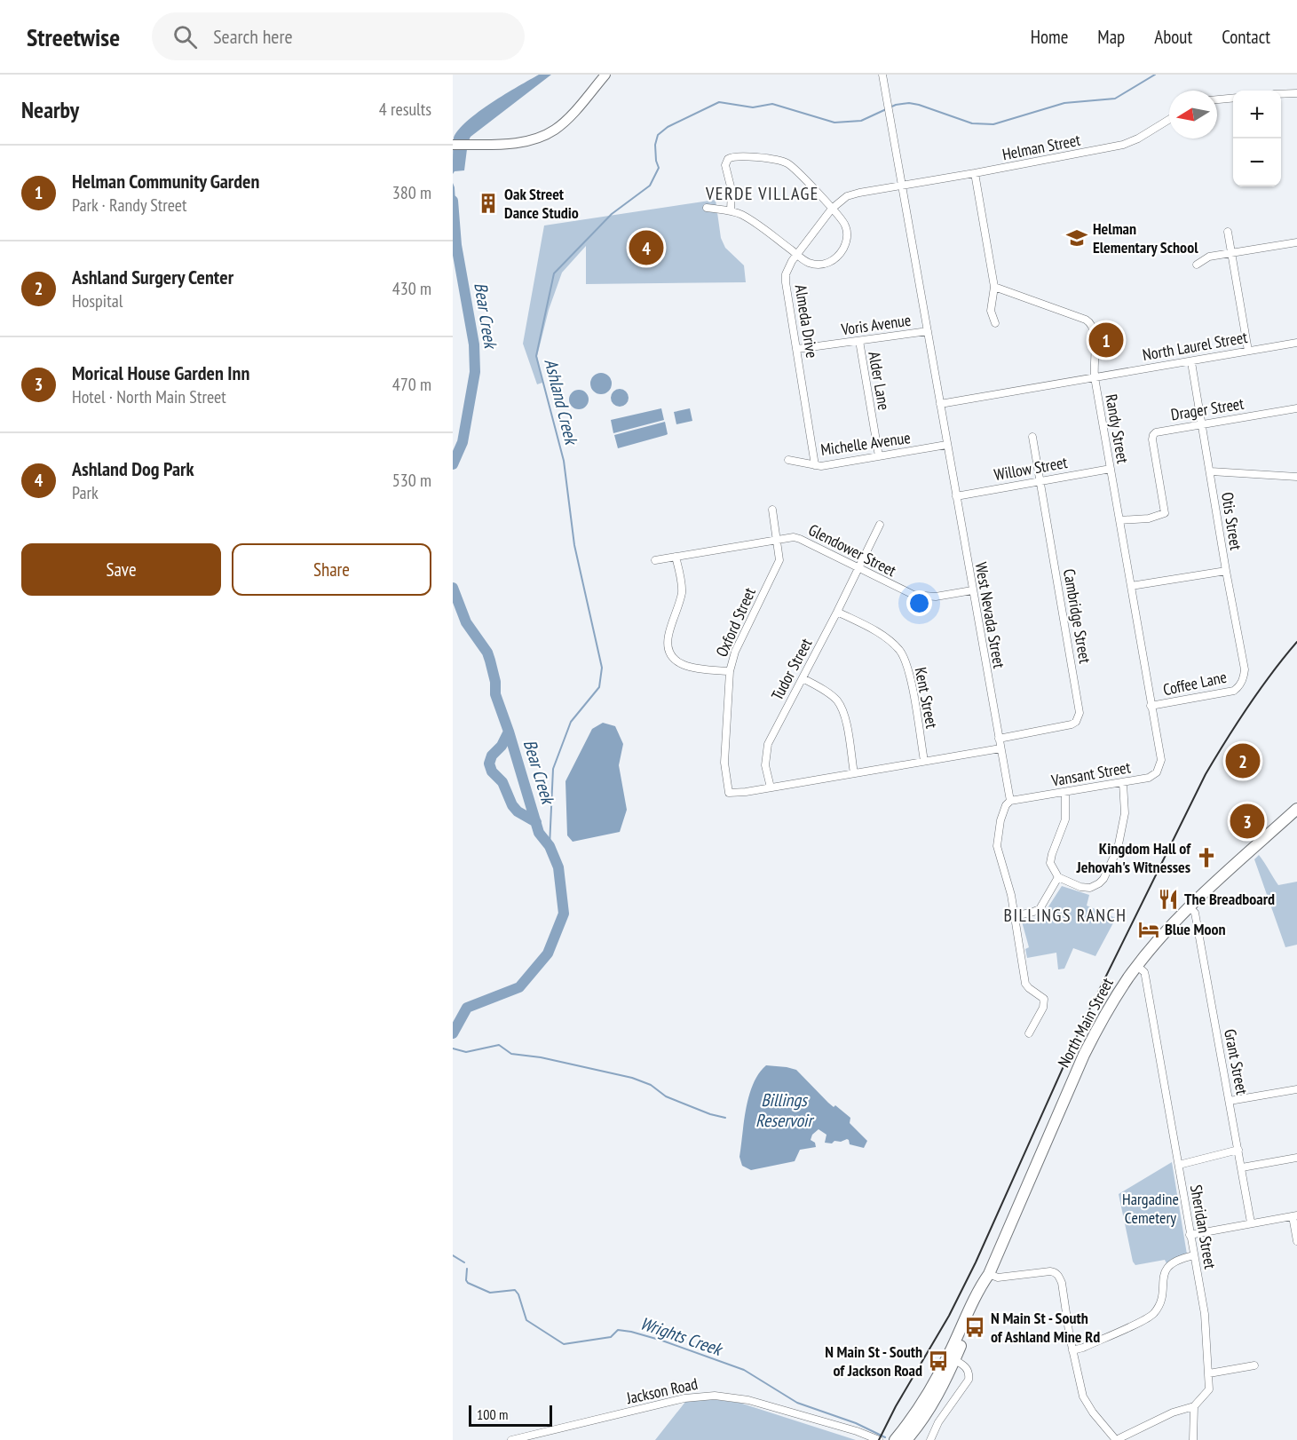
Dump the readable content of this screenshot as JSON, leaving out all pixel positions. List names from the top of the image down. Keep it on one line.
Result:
{"streets":{"main road":["North Main Street"],"street":["Helman Street","Almeda Drive","Voris Avenue","North Laurel Street","Alder Lane","Drager Street","Randy Street","Michelle Avenue","Willow Street","Otis Street","Glendower Street","West Nevada Street","Cambridge Street","Oxford Street","Tudor Street","Coffee Lane","Kent Street","Vansant Street","Grant Street","Sheridan Street","Jackson Road"]},"crossings":[["Helman Street","Almeda Drive"],["Helman Street","West Nevada Street"],["Almeda Drive","Voris Avenue"],["Almeda Drive","Michelle Avenue"],["Almeda Drive","West Nevada Street"],["Voris Avenue","Alder Lane"],["Voris Avenue","West Nevada Street"],["North Laurel Street","Randy Street"],["North Laurel Street","Otis Street"],["North Laurel Street","West Nevada Street"],["Alder Lane","Michelle Avenue"],["Drager Street","Randy Street"],["Drager Street","Otis Street"],["Randy Street","Willow Street"],["Randy Street","Coffee Lane"],["Randy Street","Vansant Street"],["Michelle Avenue","West Nevada Street"],["Willow Street","West Nevada Street"],["Willow Street","Cambridge Street"],["Otis Street","Coffee Lane"],["Glendower Street","West Nevada Street"],["Glendower Street","Oxford Street"],["Glendower Street","Tudor Street"],["West Nevada Street","Cambridge Street"],["West Nevada Street","Vansant Street"],["Oxford Street","Tudor Street"],["Tudor Street","Kent Street"],["North Main Street","Grant Street"],["North Main Street","Sheridan Street"]],"districts":["VERDE VILLAGE","BILLINGS RANCH"],"water":["Bear Creek","Ashland Creek","Billings Reservoir","Wrights Creek"],"parks":["Hargadine Cemetery"],"places":{"building":["Oak Street Dance Studio"],"school or university":["Helman Elementary School"],"church":["Kingdom Hall of Jehovah's Witnesses"],"restaurant":["The Breadboard"],"hotel":["Blue Moon"],"bus stop":["N Main St - South of Ashland Mine Rd","N Main St - South of Jackson Road"]},"scale_bar":"100 m","north":"left","page":{"header":"Streetwise","search":"Search here","nav":["Home","Map","About","Contact"],"heading":["Nearby","4 results"],"map_buttons":["+","−"],"list":[{"mark":"1","name":"Helman Community Garden","note":"Park · Randy Street","value":"380 m"},{"mark":"2","name":"Ashland Surgery Center","note":"Hospital","value":"430 m"},{"mark":"3","name":"Morical House Garden Inn","note":"Hotel · North Main Street","value":"470 m"},{"mark":"4","name":"Ashland Dog Park","note":"Park","value":"530 m"}],"pins":["4","1","2","3"],"buttons":["Save","Share"],"scale":"100 m"}}
